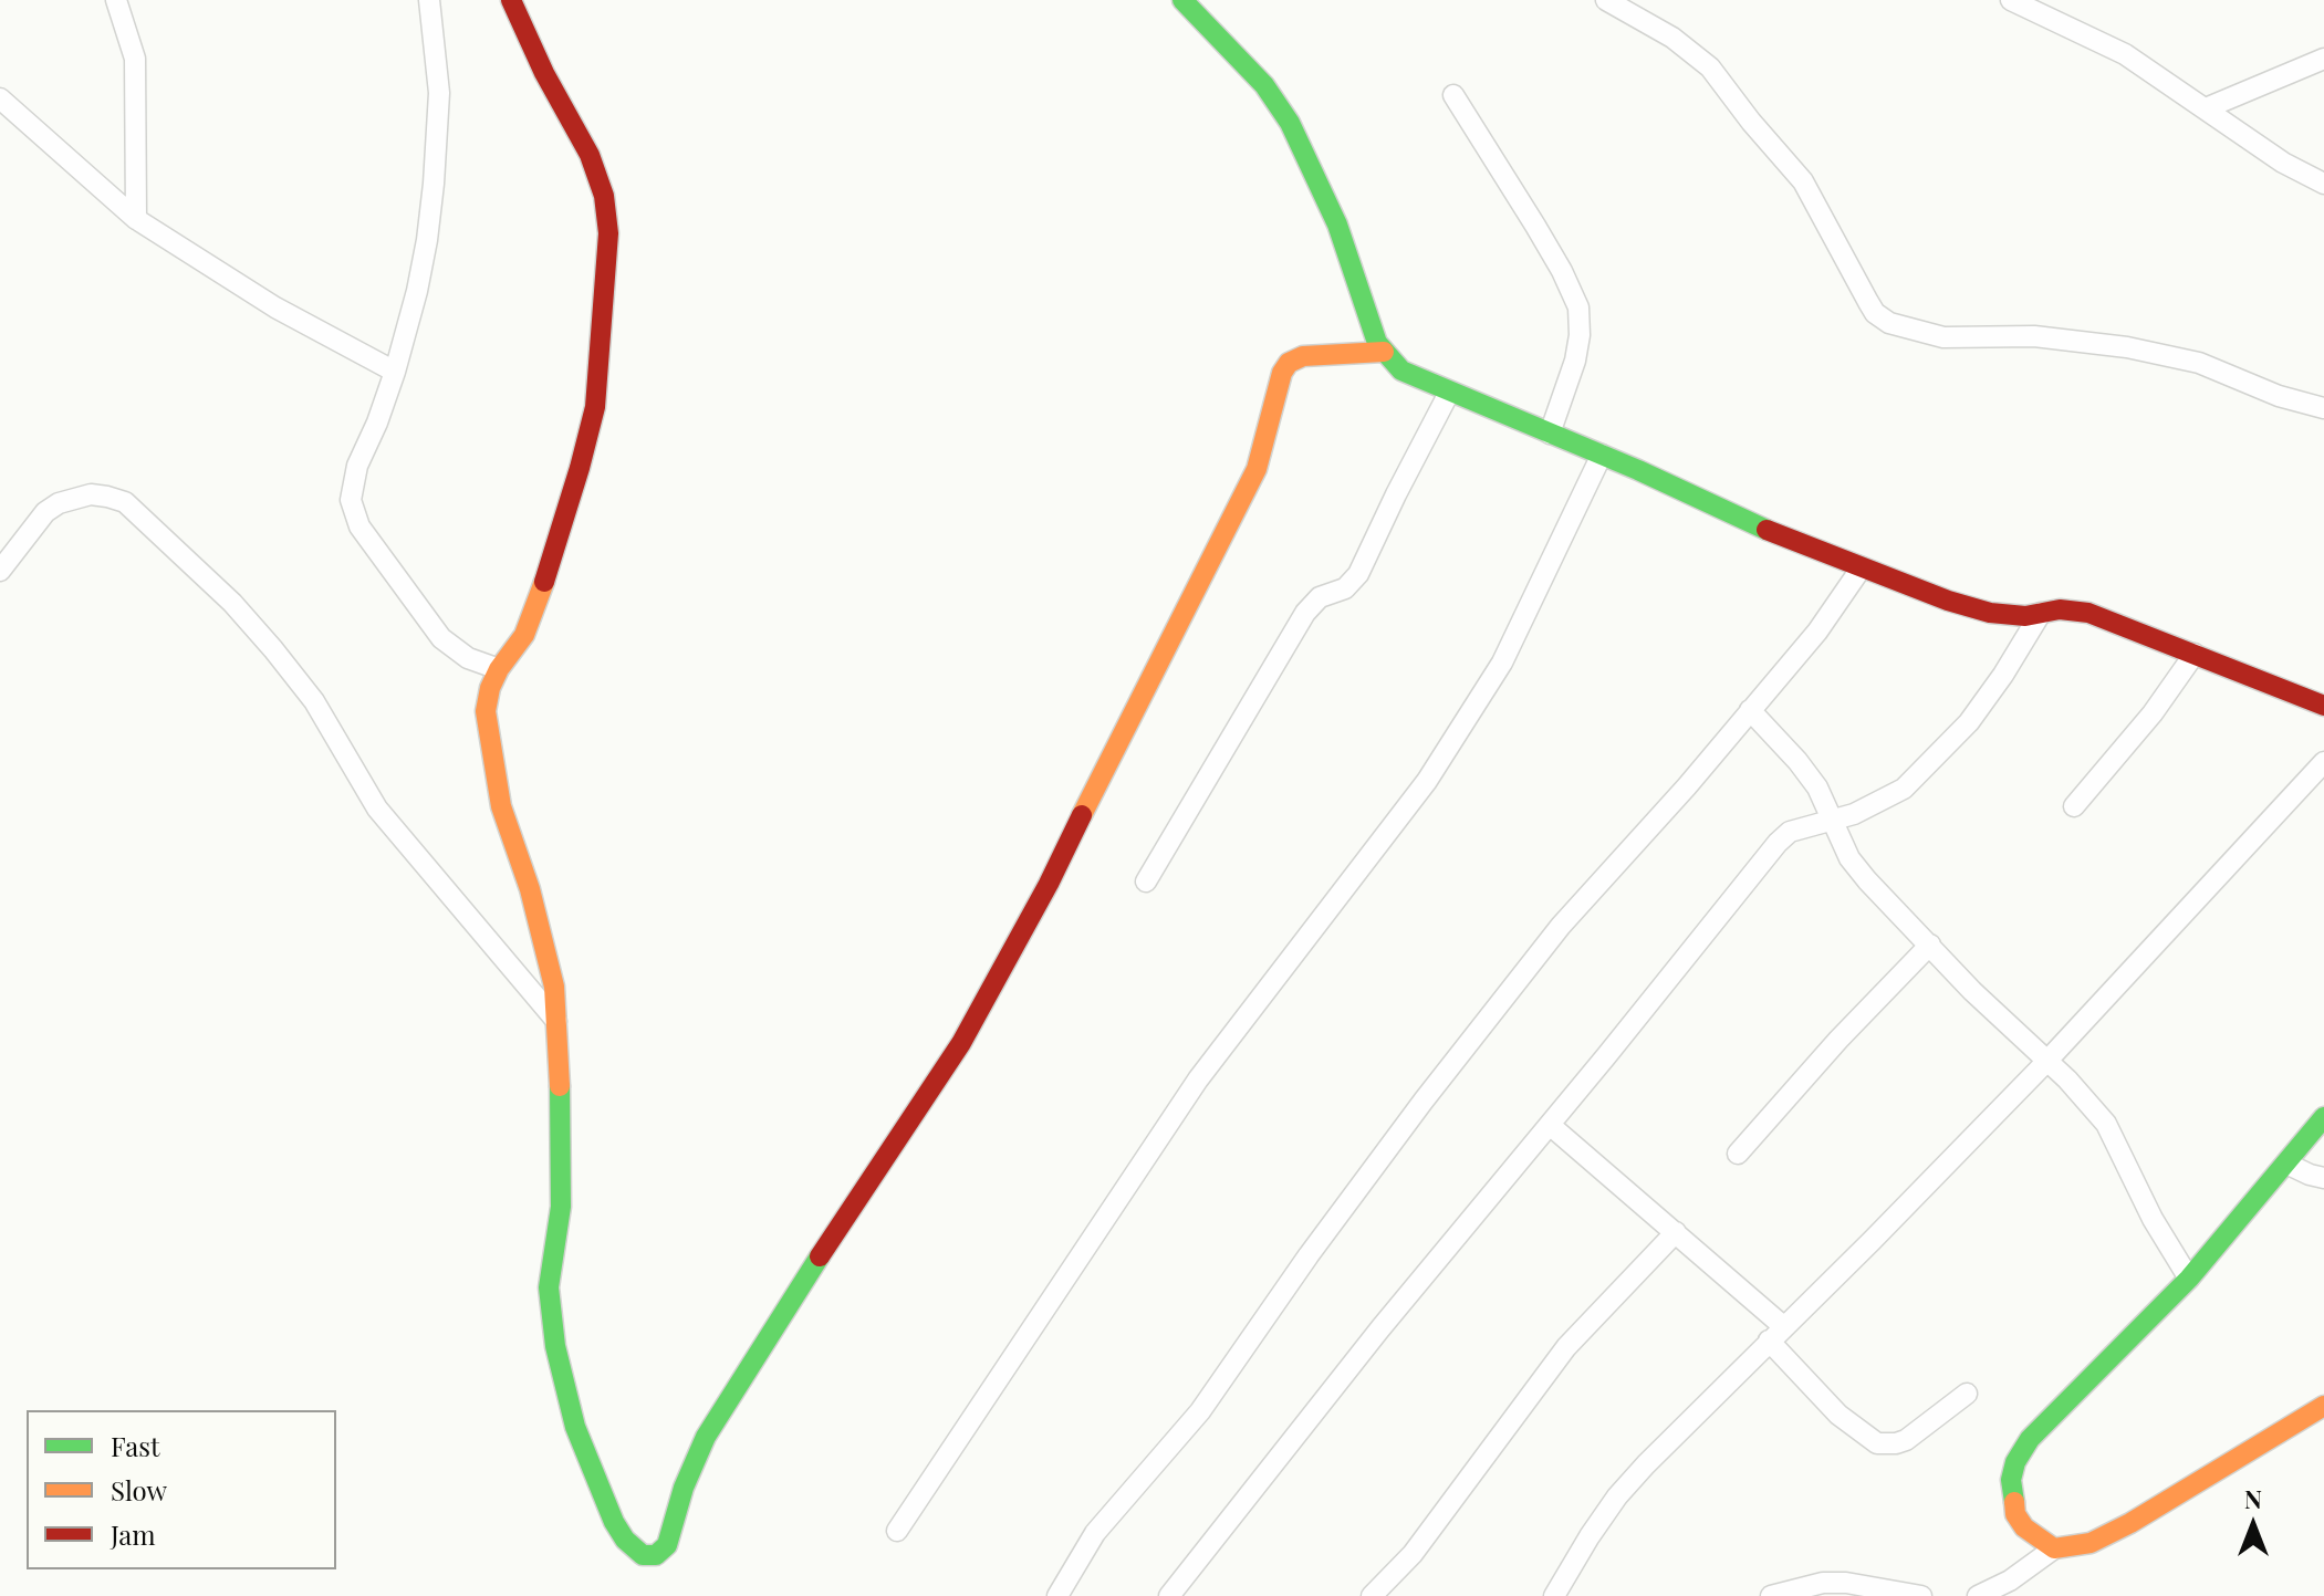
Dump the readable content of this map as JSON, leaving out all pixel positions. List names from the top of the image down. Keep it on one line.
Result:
{"legend":["Fast","Slow","Jam"],"north":"top"}
